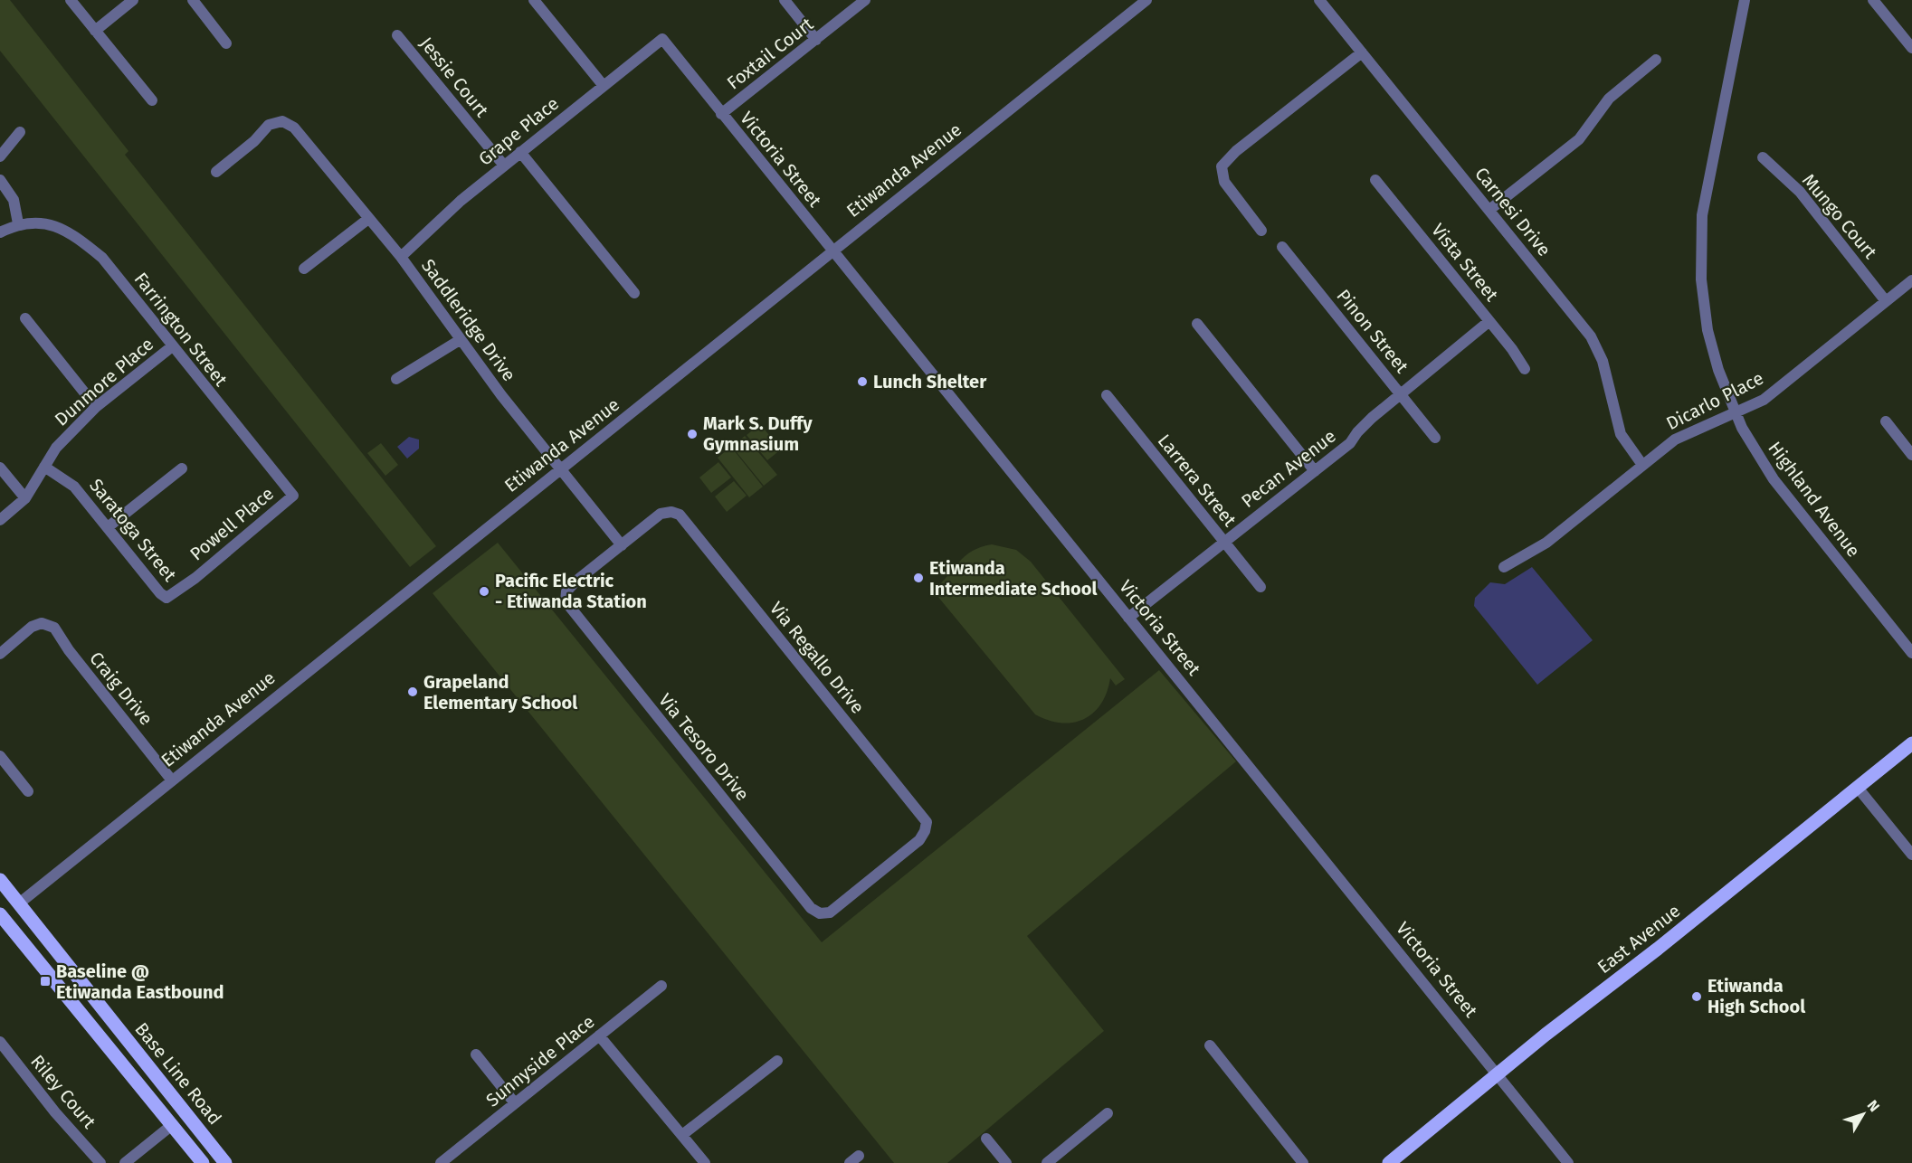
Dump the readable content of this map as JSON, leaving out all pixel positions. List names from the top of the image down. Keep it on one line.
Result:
{"streets":{"main road":["Etiwanda Avenue","East Avenue","Base Line Road"],"street":["Foxtail Court","Jessie Court","Grape Place","Victoria Street","Carnesi Drive","Mungo Court","Vista Street","Saddleridge Drive","Farrington Street","Pinon Street","Dunmore Place","Dicarlo Place","Pecan Avenue","Larrera Street","Highland Avenue","Powell Place","Saratoga Street","Via Regallo Drive","Craig Drive","Via Tesoro Drive","Sunnyside Place","Riley Court"]},"crossings":[["Foxtail Court","Victoria Street"],["Jessie Court","Grape Place"],["Grape Place","Victoria Street"],["Grape Place","Saddleridge Drive"],["Victoria Street","Etiwanda Avenue"],["Victoria Street","Pecan Avenue"],["Victoria Street","East Avenue"],["Etiwanda Avenue","Saddleridge Drive"],["Etiwanda Avenue","Craig Drive"],["Etiwanda Avenue","Base Line Road"],["Carnesi Drive","Dicarlo Place"],["Mungo Court","Dicarlo Place"],["Vista Street","Pecan Avenue"],["Saddleridge Drive","Via Regallo Drive"],["Saddleridge Drive","Via Tesoro Drive"],["Farrington Street","Dunmore Place"],["Farrington Street","Powell Place"],["Pinon Street","Pecan Avenue"],["Dunmore Place","Saratoga Street"],["Dicarlo Place","Highland Avenue"],["Pecan Avenue","Larrera Street"],["Powell Place","Saratoga Street"],["Via Regallo Drive","Via Tesoro Drive"]],"places":{"other":["Lunch Shelter","Mark S. Duffy Gymnasium","Etiwanda Intermediate School","Pacific Electric - Etiwanda Station","Grapeland Elementary School","Etiwanda High School"],"transit":["Baseline @ Etiwanda Eastbound"]},"north":"top right"}
